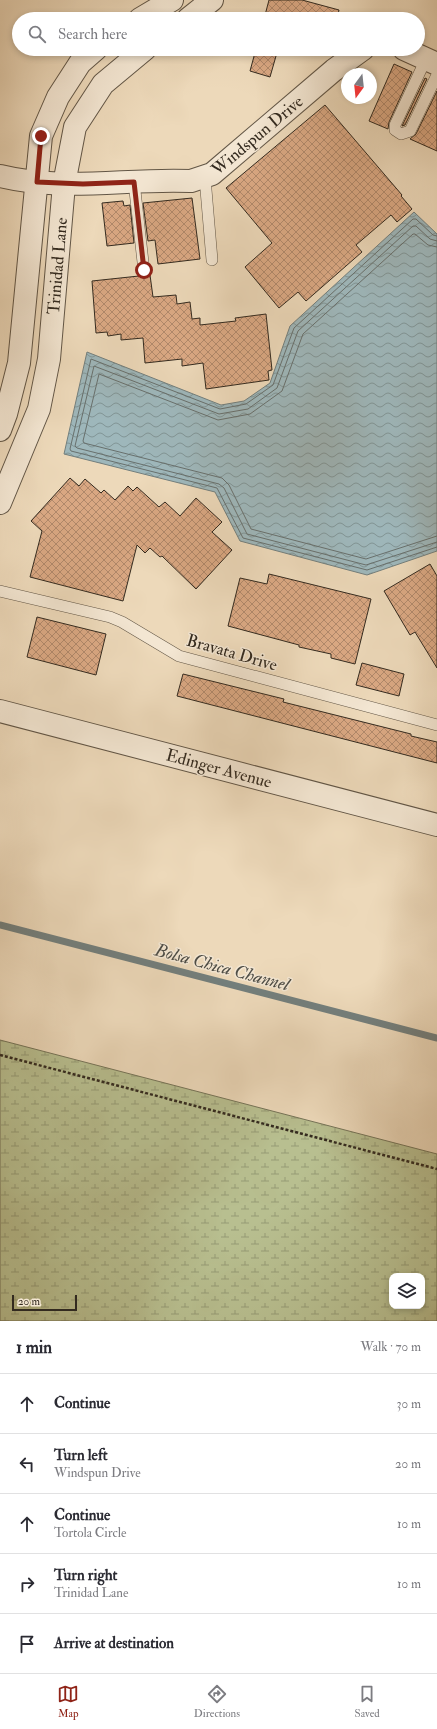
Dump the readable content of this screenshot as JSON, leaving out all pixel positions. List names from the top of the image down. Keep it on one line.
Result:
{"streets":{"street":["Windspun Drive","Trinidad Lane","Edinger Avenue"],"lane":["Bravata Drive"]},"crossings":[["Windspun Drive","Trinidad Lane"]],"water":["Bolsa Chica Channel"],"scale_bar":"20 m","north":"bottom","page":{"search":"Search here","scale":"20 m","heading":["1 min","Walk · 70 m"],"list":[["Continue","30 m"],["Turn left","Windspun Drive","20 m"],["Continue","Tortola Circle","10 m"],["Turn right","Trinidad Lane","10 m"],"Arrive at destination"],"nav":["Map","Directions","Saved"]}}
